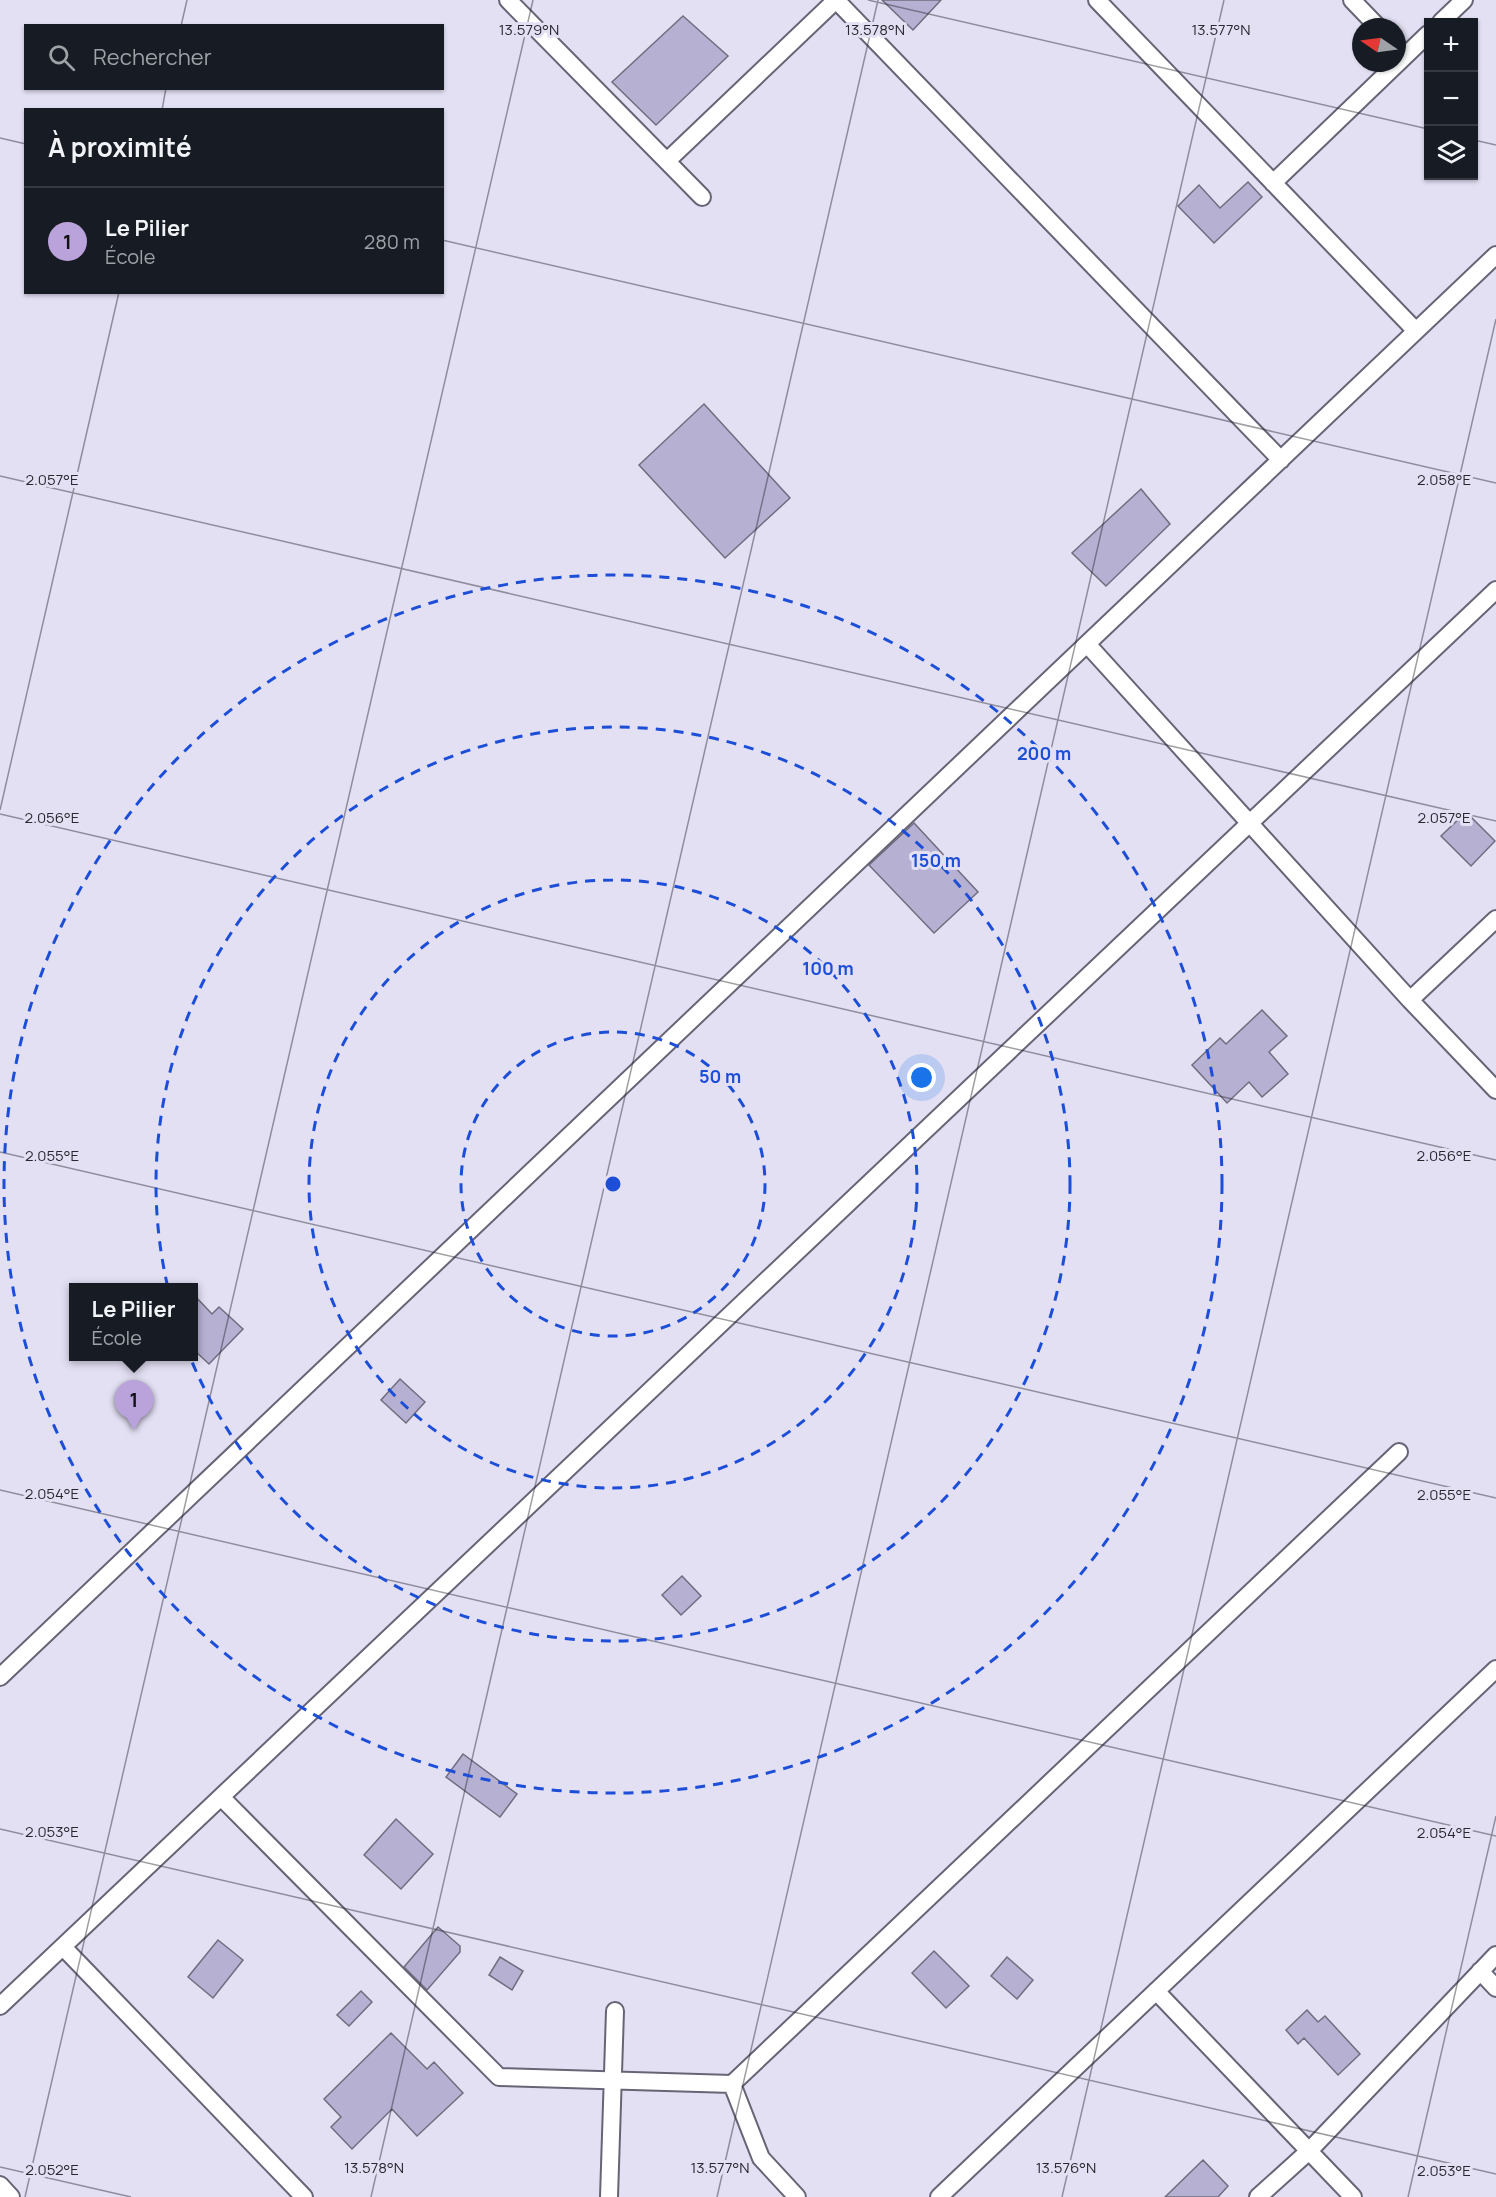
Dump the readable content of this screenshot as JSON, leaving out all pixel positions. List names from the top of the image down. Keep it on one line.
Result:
{"north":"left","page":{"map_buttons":["+","−"],"search":"Rechercher","heading":"À proximité","list":[{"mark":"1","name":"Le Pilier","note":"École","value":"280 m"}],"popup":["Le Pilier","École"],"pins":"1"},"coordinates":["13.579°N","13.578°N","13.577°N","2.057°E","2.058°E","2.056°E","2.055°E","2.054°E","2.053°E","13.576°N","2.052°E"],"rings":["200 m","150 m","100 m","50 m"]}
